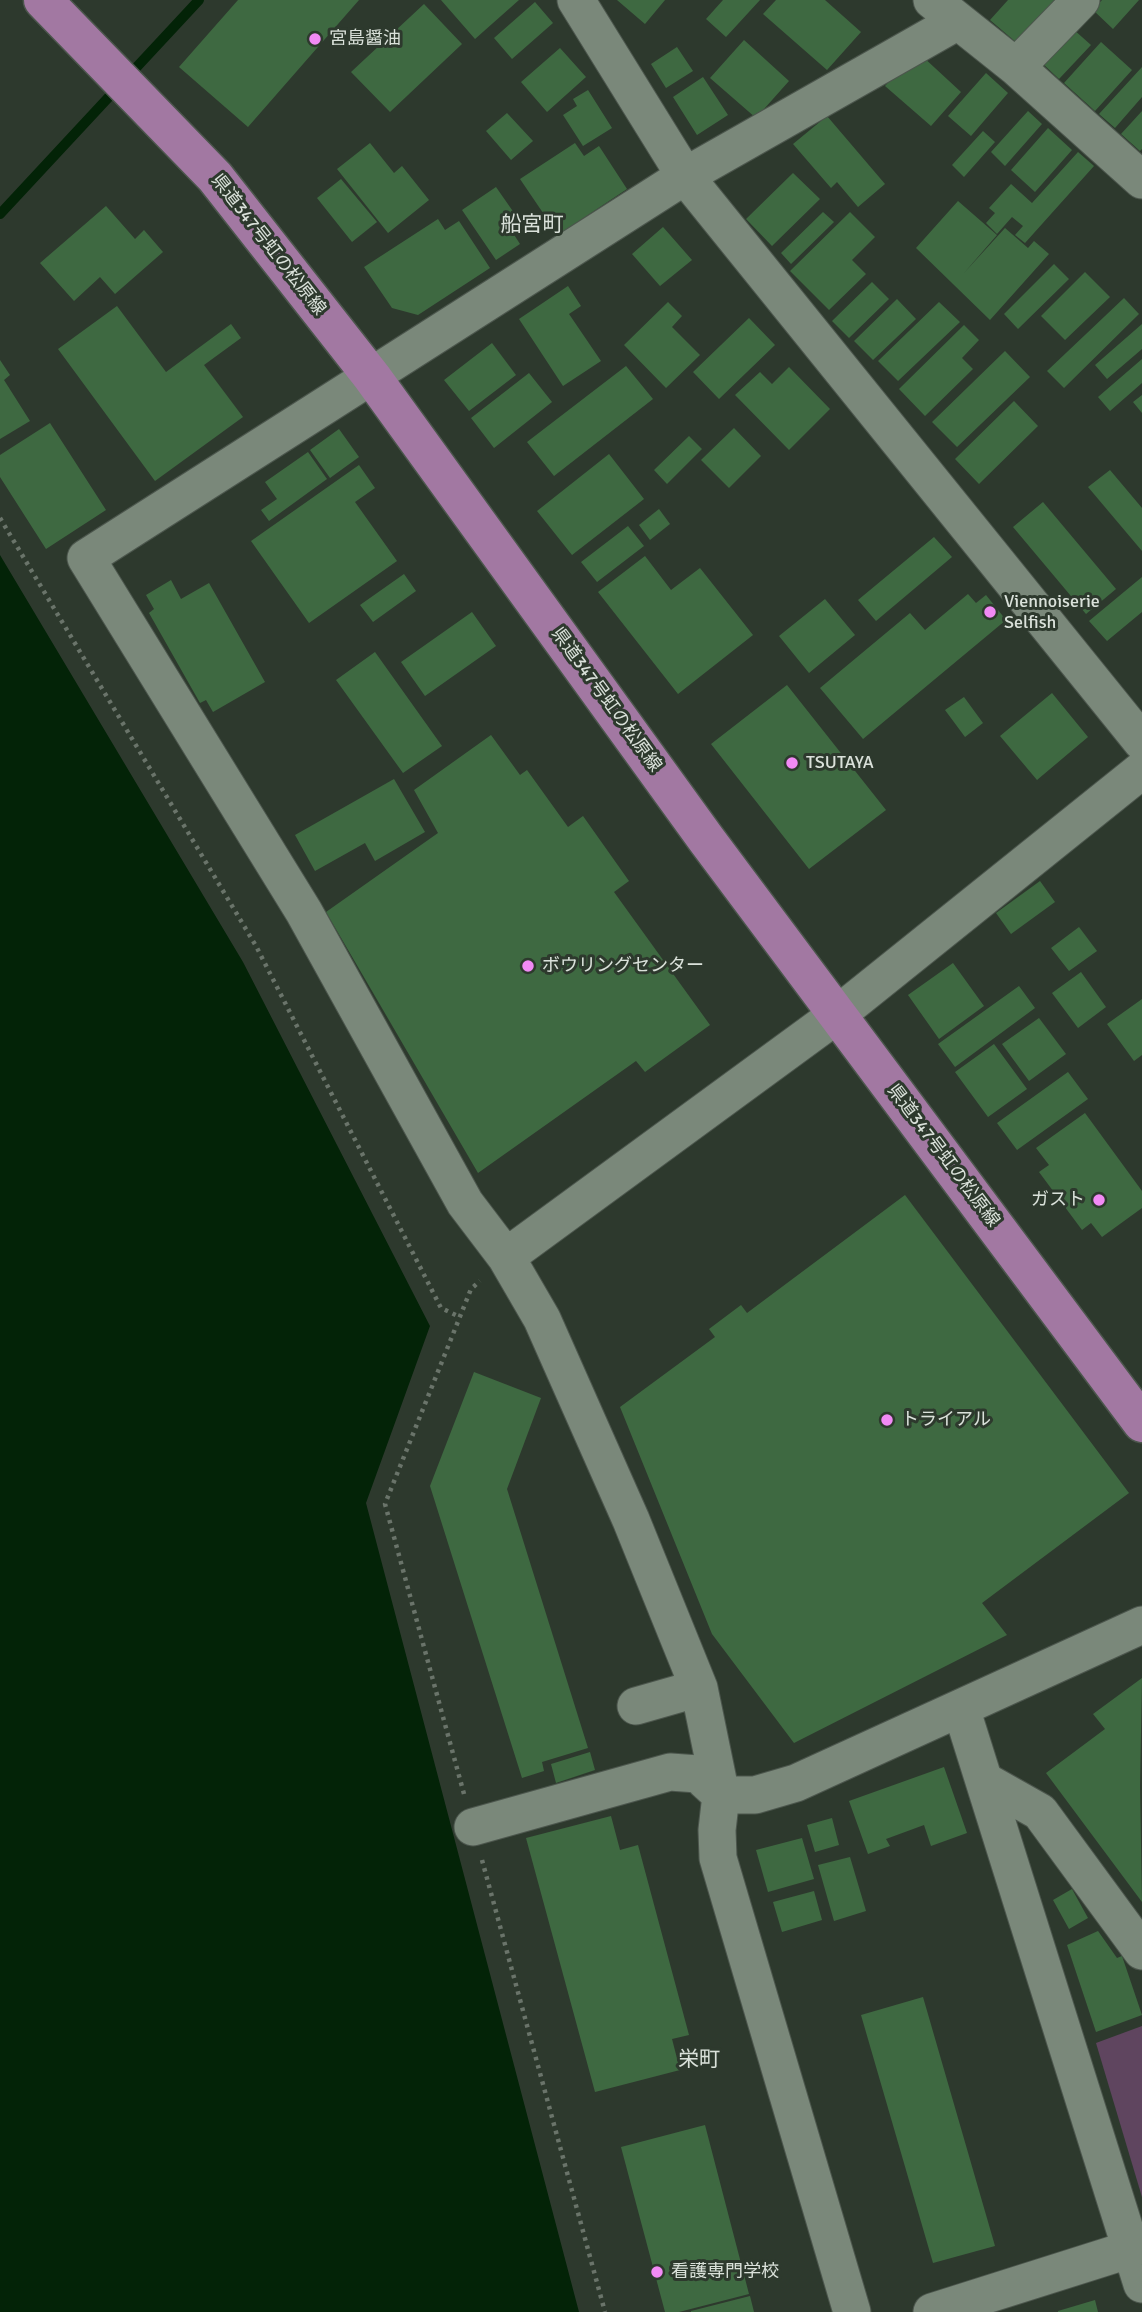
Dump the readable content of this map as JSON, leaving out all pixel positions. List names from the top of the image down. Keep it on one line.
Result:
{"streets":{"main road":["県道347号虹の松原線"]},"districts":["船宮町","栄町"],"places":["宮島醤油","Viennoiserie Selfish","TSUTAYA","ボウリングセンター","ガスト","トライアル","看護専門学校"]}
